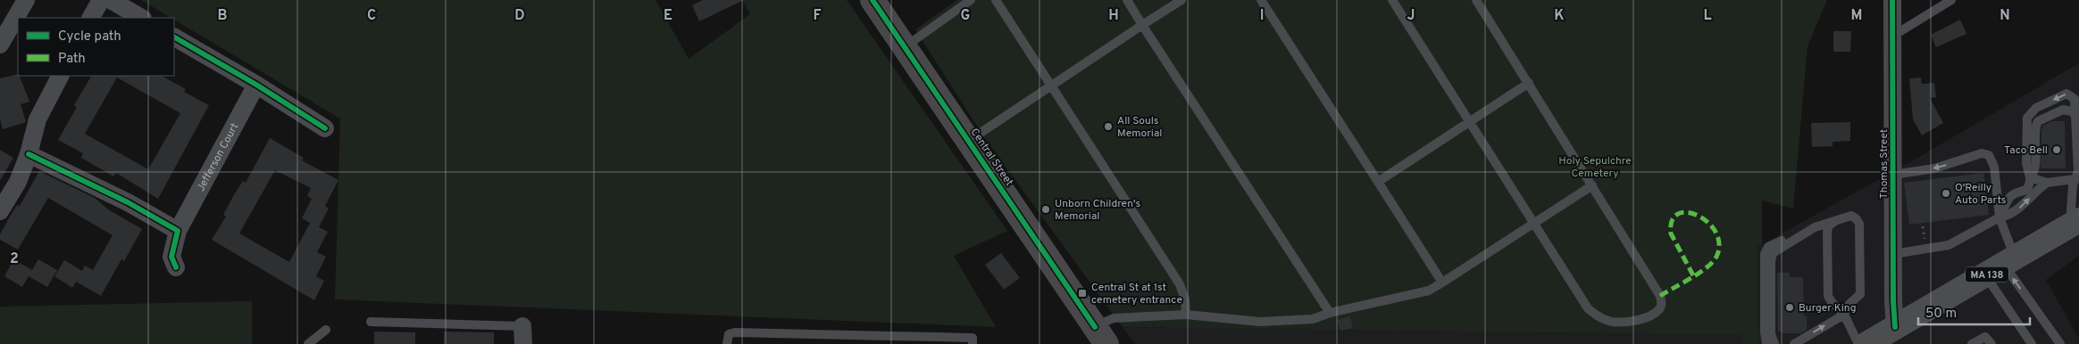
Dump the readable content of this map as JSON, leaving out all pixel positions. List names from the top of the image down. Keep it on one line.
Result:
{"streets":{"main road":["Central Street","MA 138"],"street":["Jefferson Court","Thomas Street"]},"crossings":[["Thomas Street","MA 138"]],"parks":["Holy Sepulchre Cemetery"],"places":{"other":["All Souls Memorial","Taco Bell","O'Reilly Auto Parts","Unborn Children's Memorial","Burger King"],"transit":["Central St at 1st cemetery entrance"]},"legend":["Cycle path","Path"],"scale_bar":"50 m","grid":{"columns":["B","C","D","E","F","G","H","I","J","K","L","M","N"],"rows":["2"]}}
